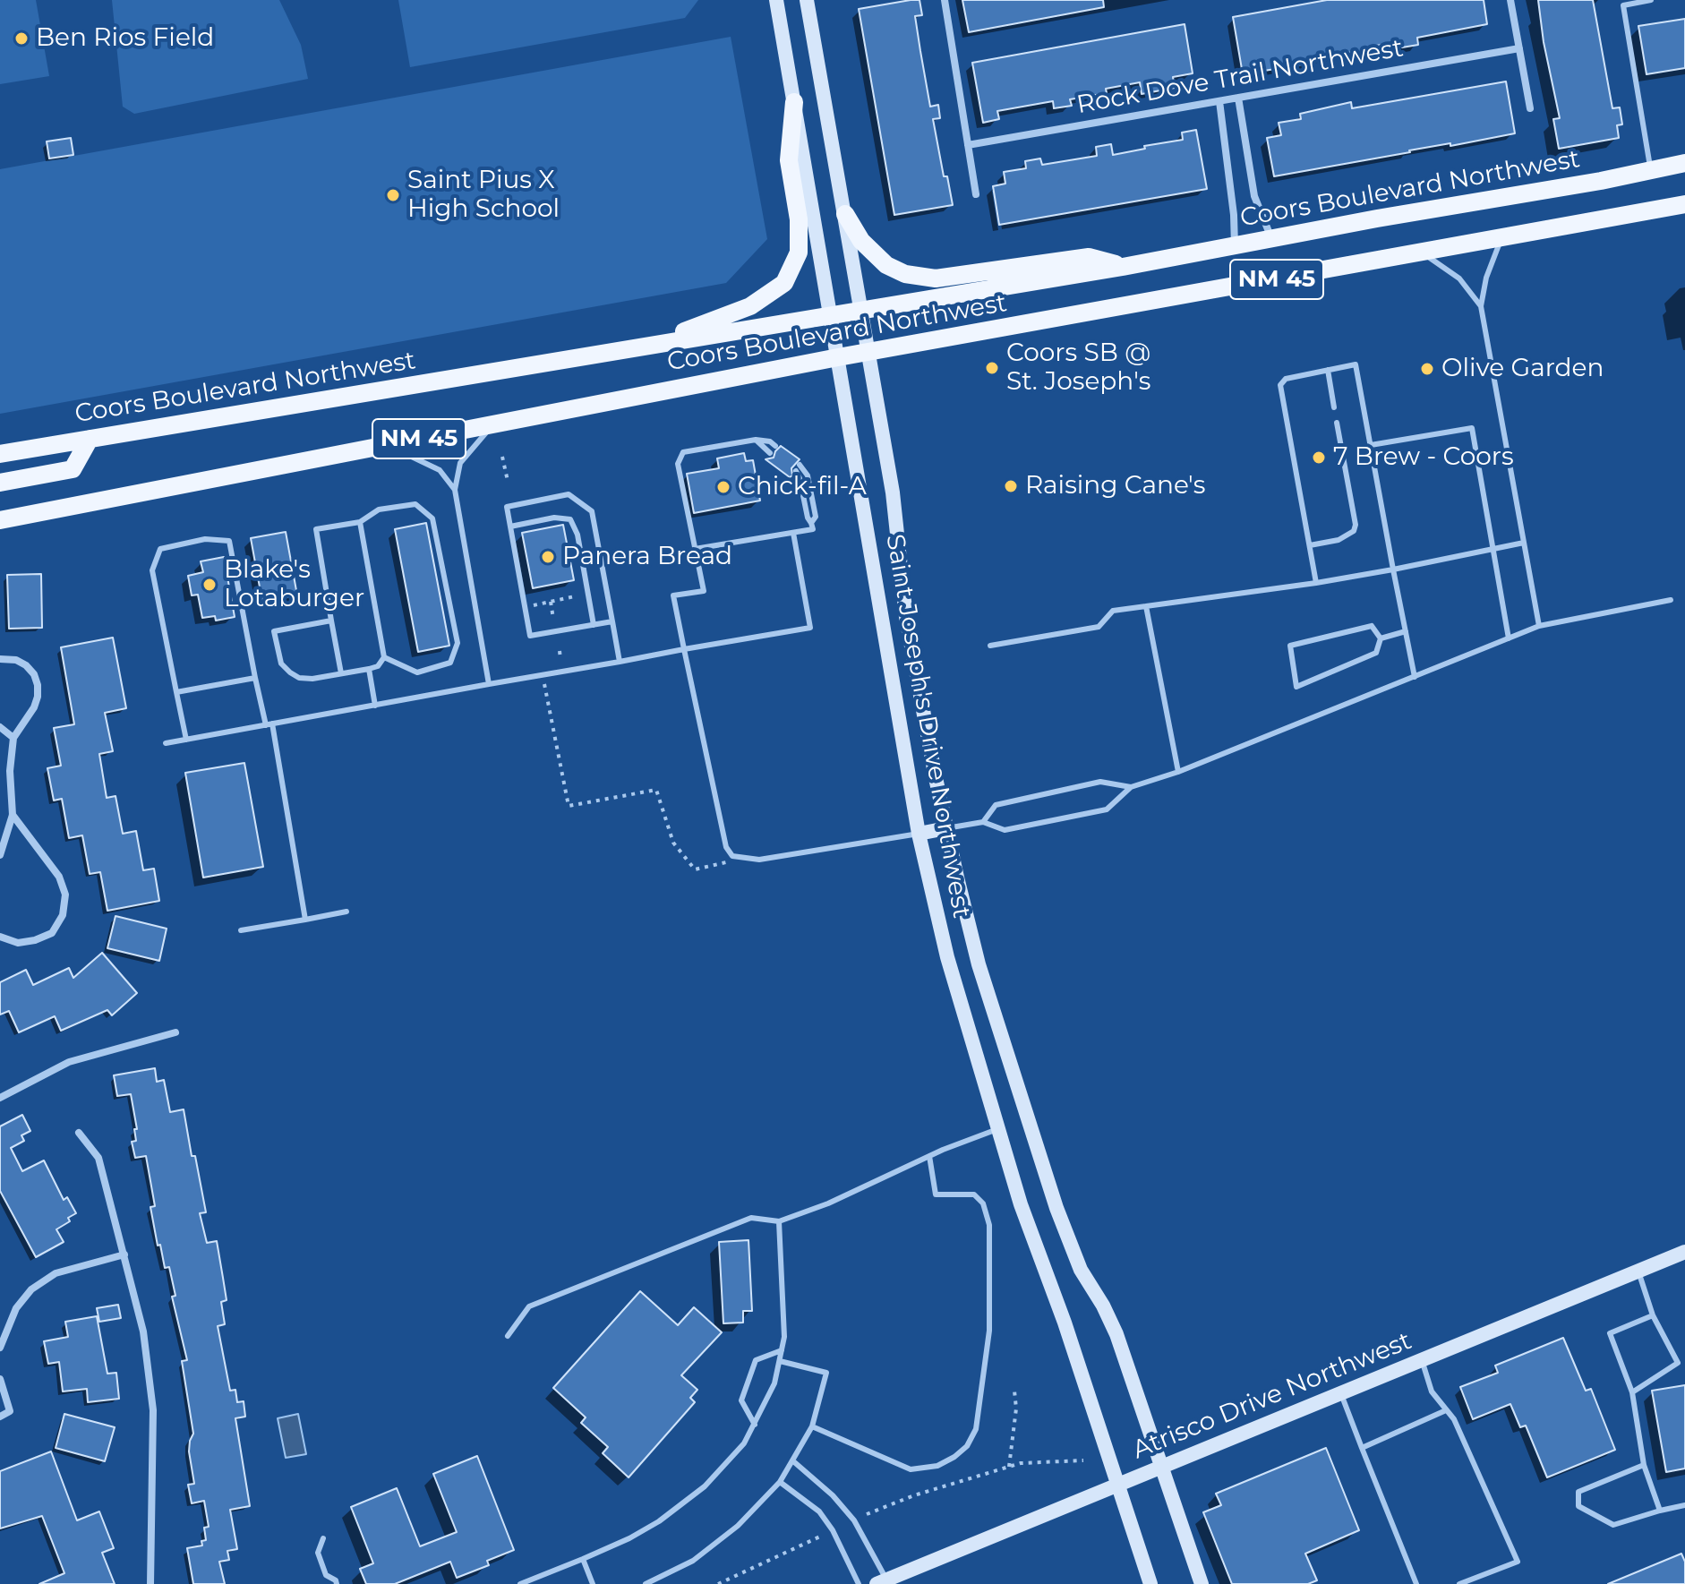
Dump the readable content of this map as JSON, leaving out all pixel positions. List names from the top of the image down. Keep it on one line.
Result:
{"streets":{"main road":["Coors Boulevard Northwest","NM 45"],"street":["Rock Dove Trail Northwest","Saint Joseph's Drive Northwest","Atrisco Drive Northwest"]},"crossings":[["Coors Boulevard Northwest","Saint Joseph's Drive Northwest"],["Saint Joseph's Drive Northwest","Atrisco Drive Northwest"]],"places":["Ben Rios Field","Saint Pius X High School","Coors SB @ St. Joseph's","Olive Garden","7 Brew - Coors","Raising Cane's","Chick-fil-A","Panera Bread","Blake's Lotaburger"]}
